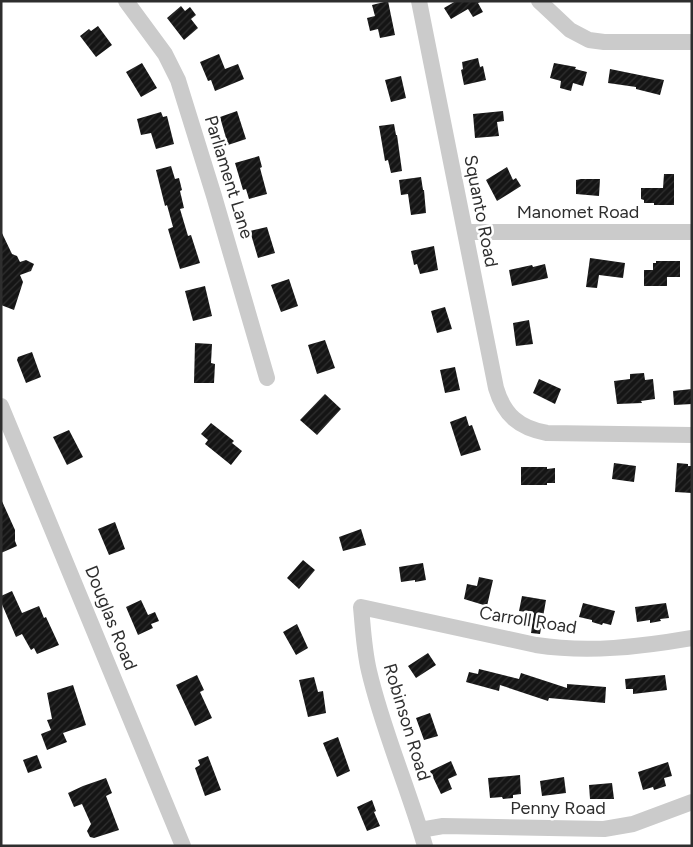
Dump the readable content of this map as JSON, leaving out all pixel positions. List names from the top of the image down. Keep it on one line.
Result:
{"streets":{"street":["Parliament Lane","Squanto Road","Manomet Road","Douglas Road","Carroll Road","Robinson Road","Penny Road"]},"crossings":[["Squanto Road","Manomet Road"],["Carroll Road","Robinson Road"],["Robinson Road","Penny Road"]]}
